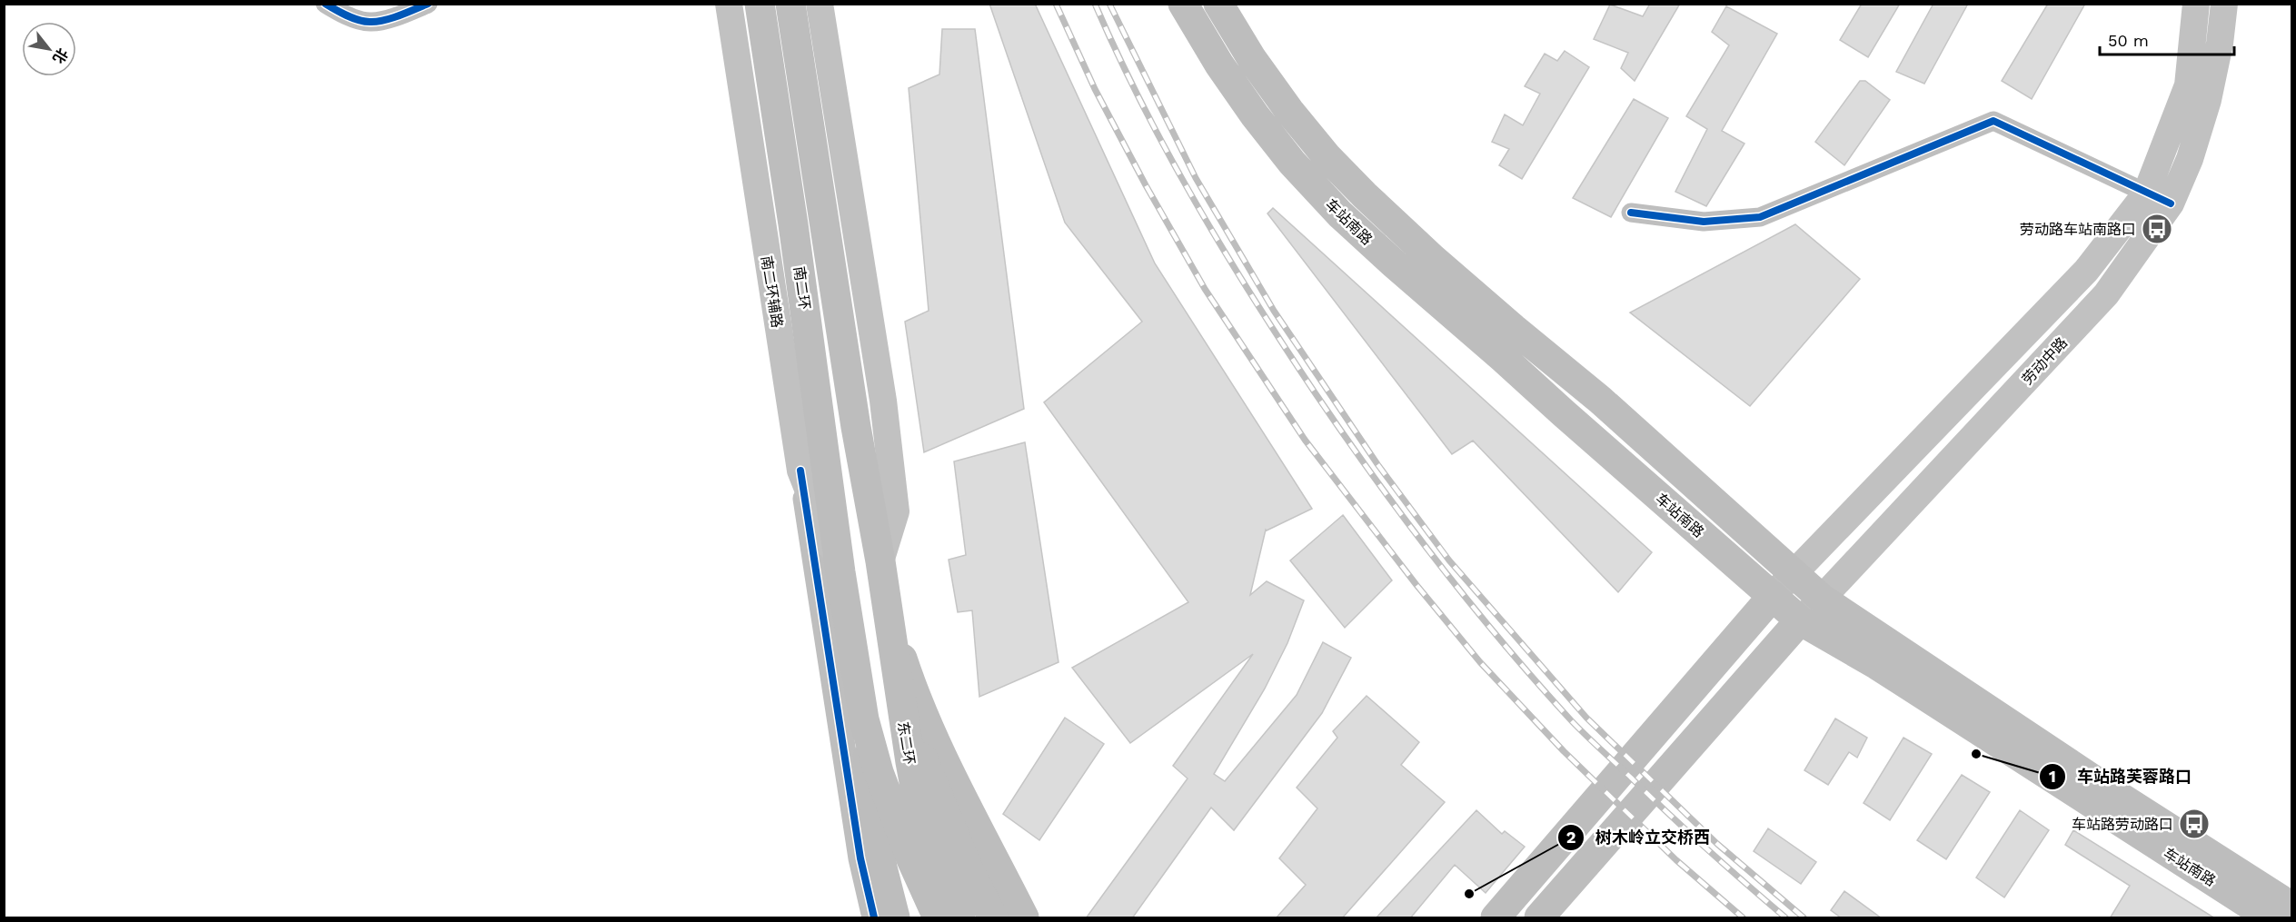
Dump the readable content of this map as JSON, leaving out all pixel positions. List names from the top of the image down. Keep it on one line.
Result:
{"streets":{"main road":["车站南路","南二环","南二环辅路","劳动中路","东二环"]},"crossings":[["车站南路","劳动中路"],["南二环","南二环辅路"],["南二环","东二环"]],"places":{"bus stop":["劳动路车站南路口","车站路劳动路口"],"other":["车站路芙蓉路口","树木岭立交桥西"]},"scale_bar":"50 m","north":"bottom right"}
